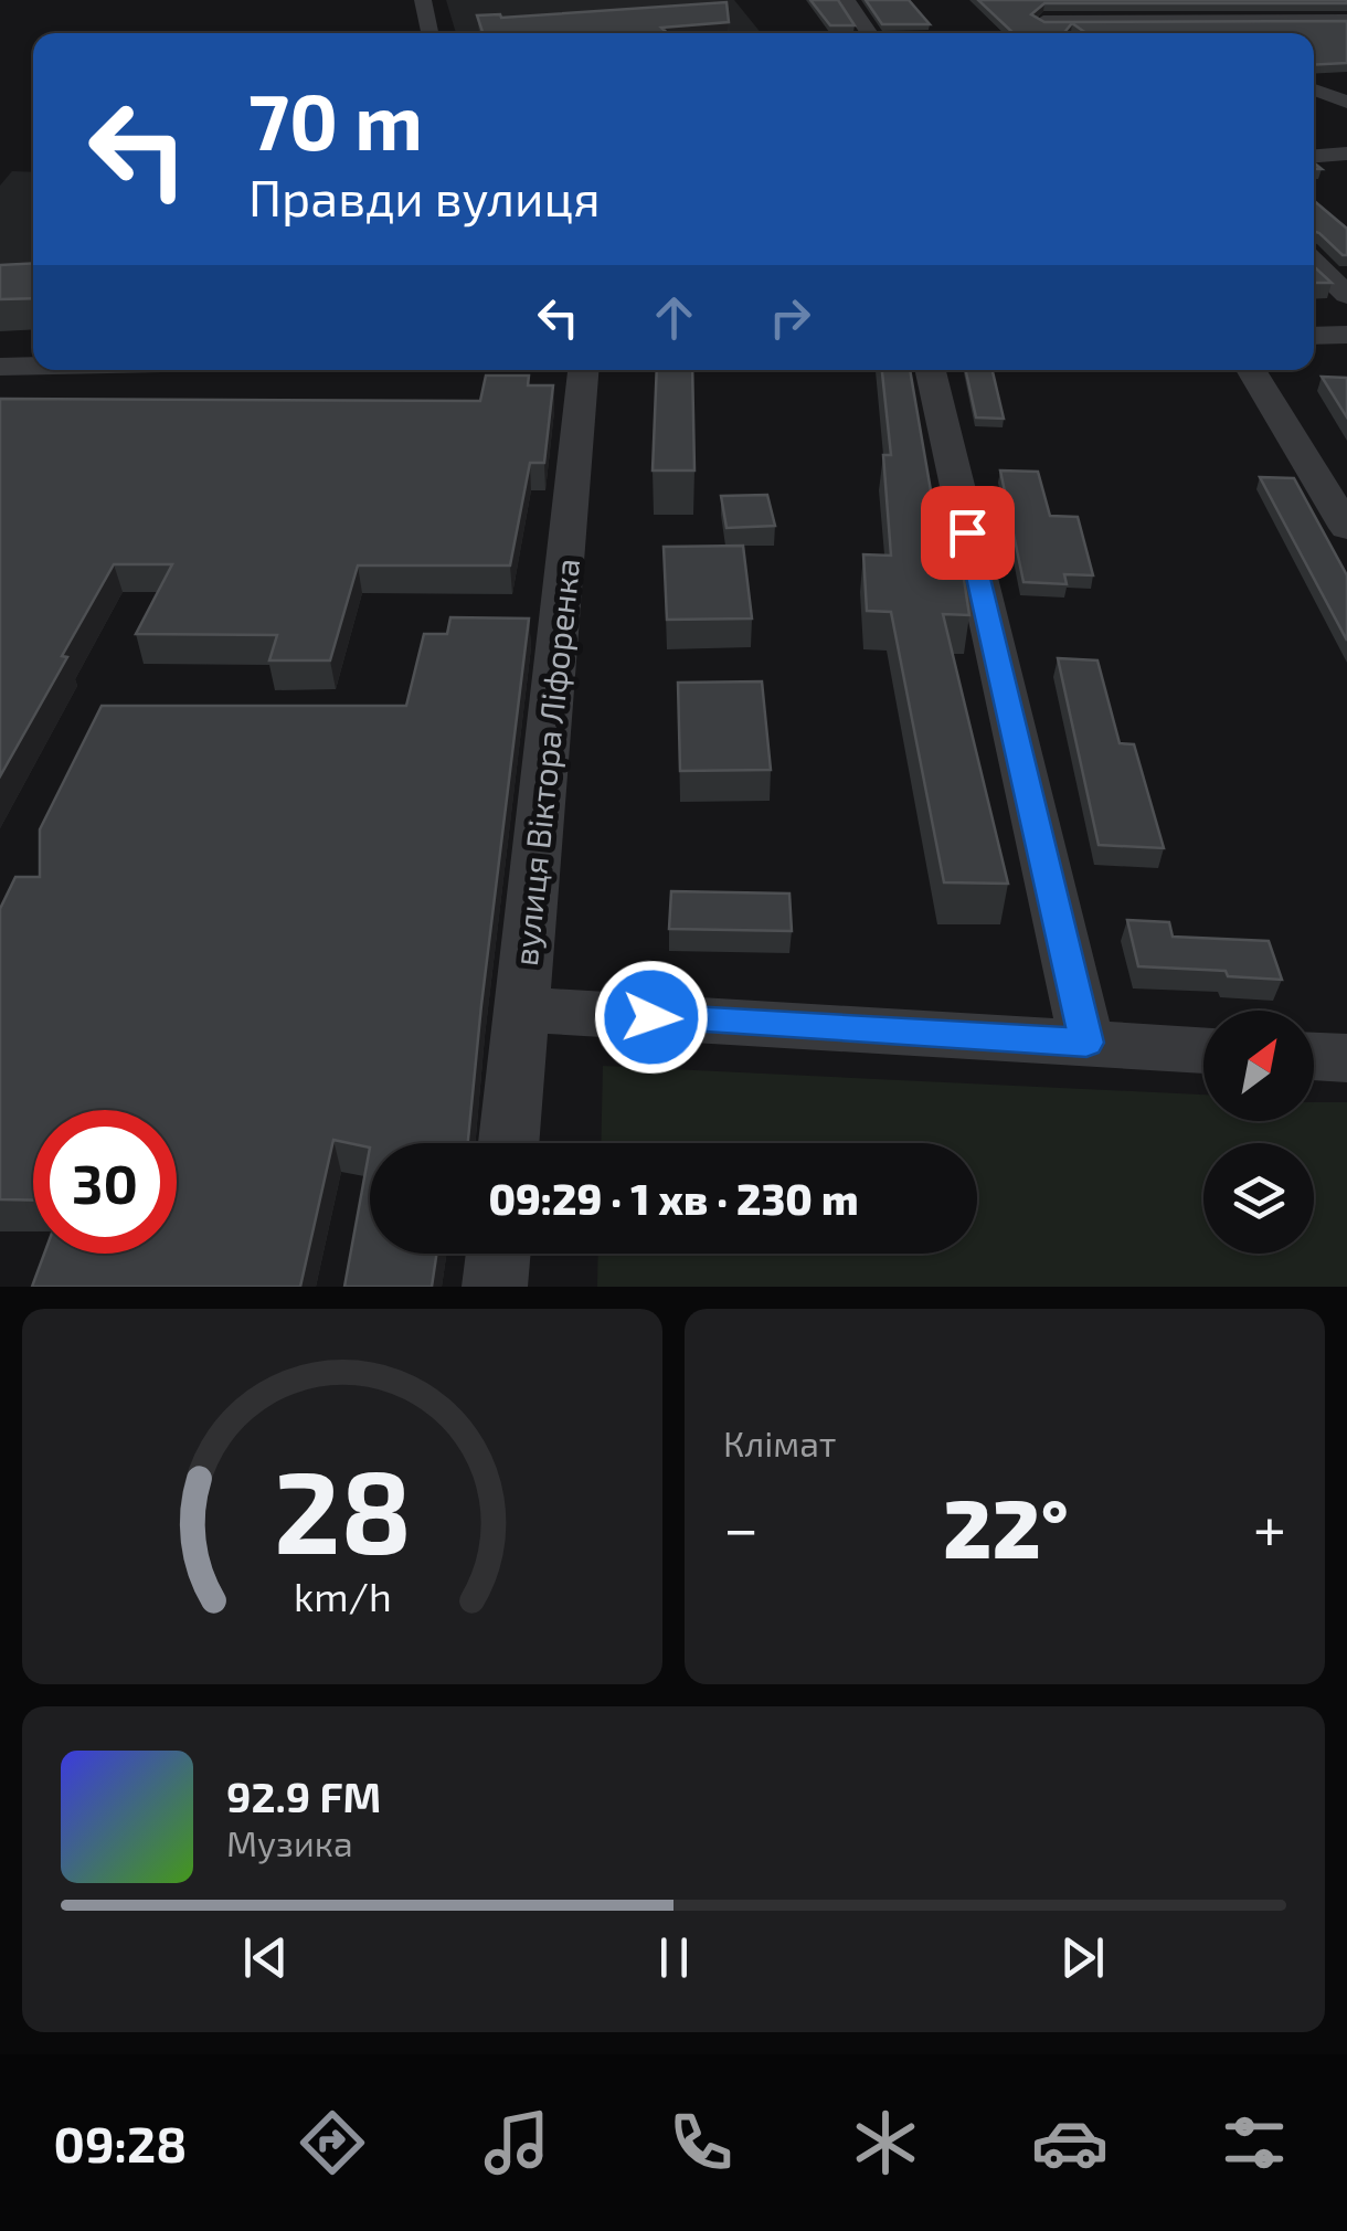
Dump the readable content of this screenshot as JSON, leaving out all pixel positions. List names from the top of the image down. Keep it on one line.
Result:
{"streets":{"street":["вулиця Віктора Ліфоренка"]},"north":"top right","page":{"turn":["70 m","Правди вулиця"],"limit":"30","trip":"09:29 · 1 хв · 230 m","tile":"Клімат","heat":["−","22°","+"],"song":["92.9 FM","Музика"],"tabs":"09:28","gauge":["28","km/h"]}}
